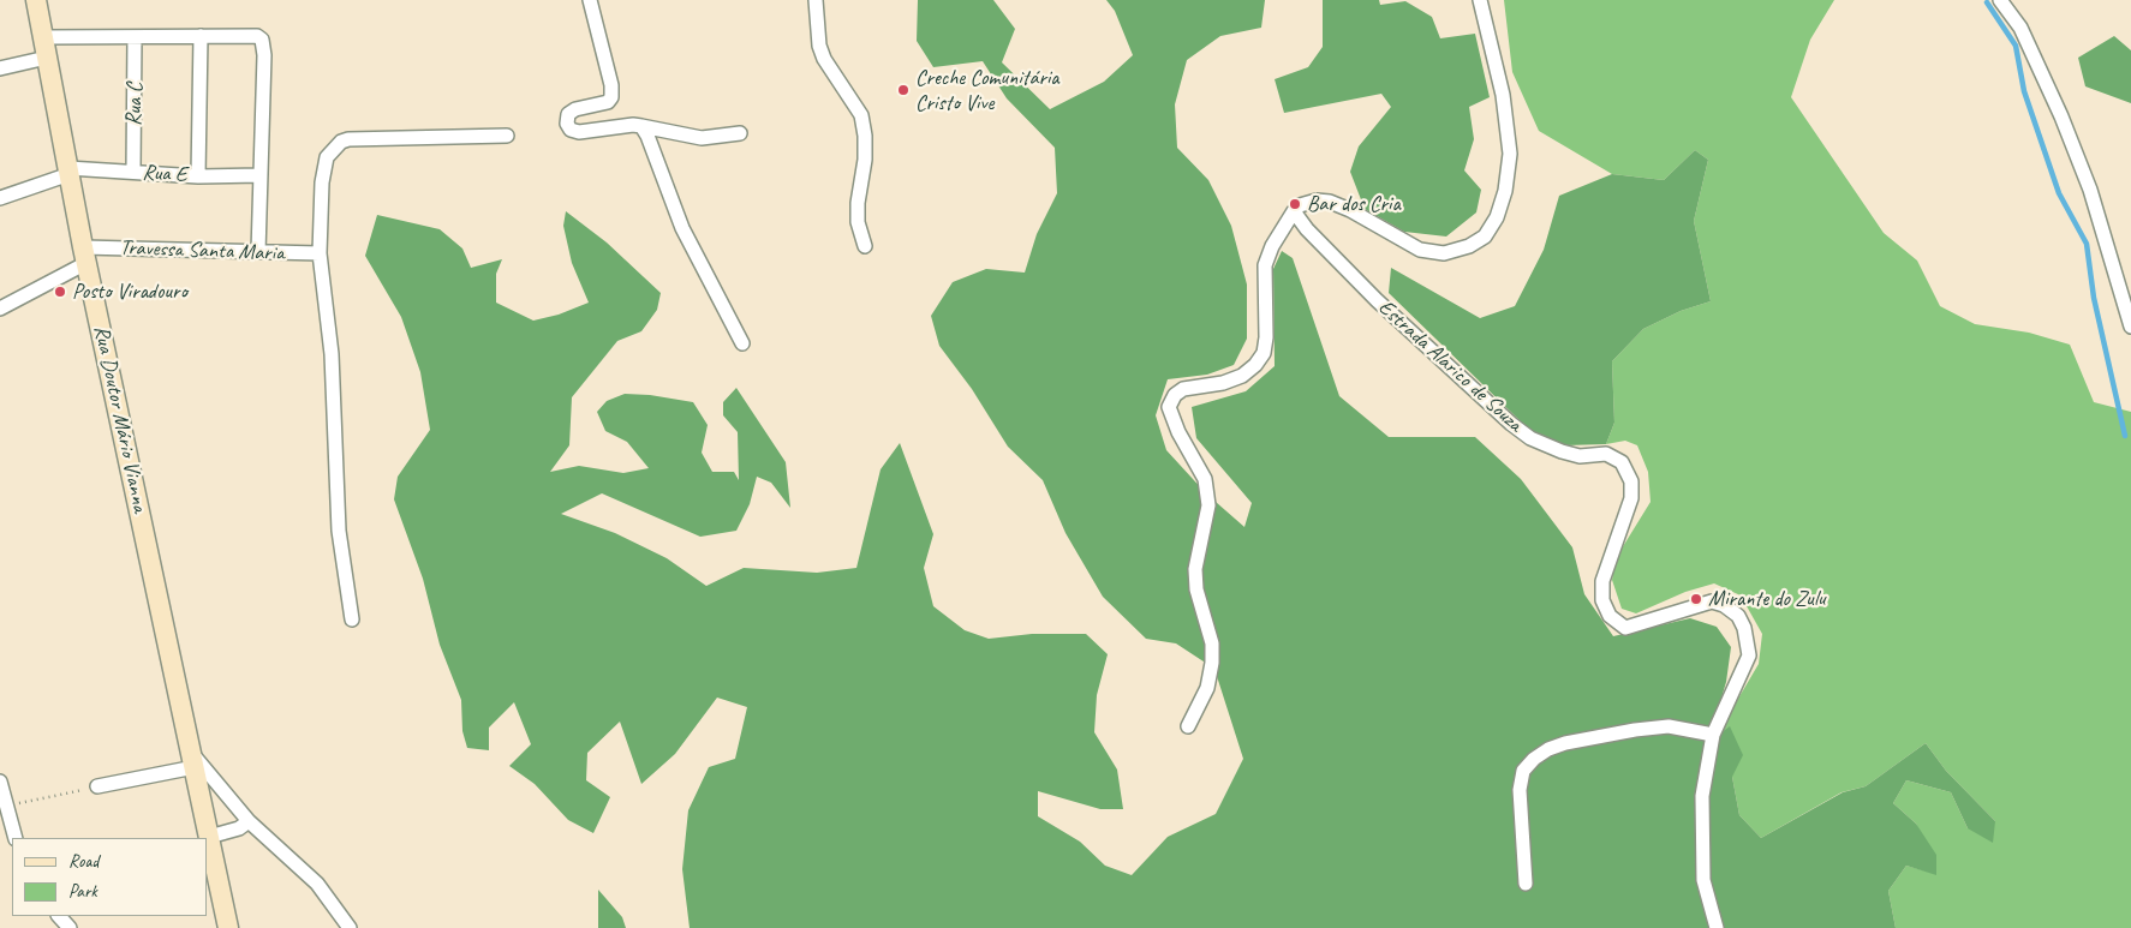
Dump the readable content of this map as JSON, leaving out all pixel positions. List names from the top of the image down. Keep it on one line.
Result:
{"streets":{"main road":["Rua Doutor Mário Vianna"],"street":["Rua C","Rua E","Travessa Santa Maria","Estrada Alarico de Souza"]},"crossings":[["Rua C","Rua E"],["Rua E","Rua Doutor Mário Vianna"],["Travessa Santa Maria","Rua Doutor Mário Vianna"]],"places":["Creche Comunitária Cristo Vive","Bar dos Cria","Posto Viradouro","Mirante do Zulu"],"legend":["Road","Park"]}
